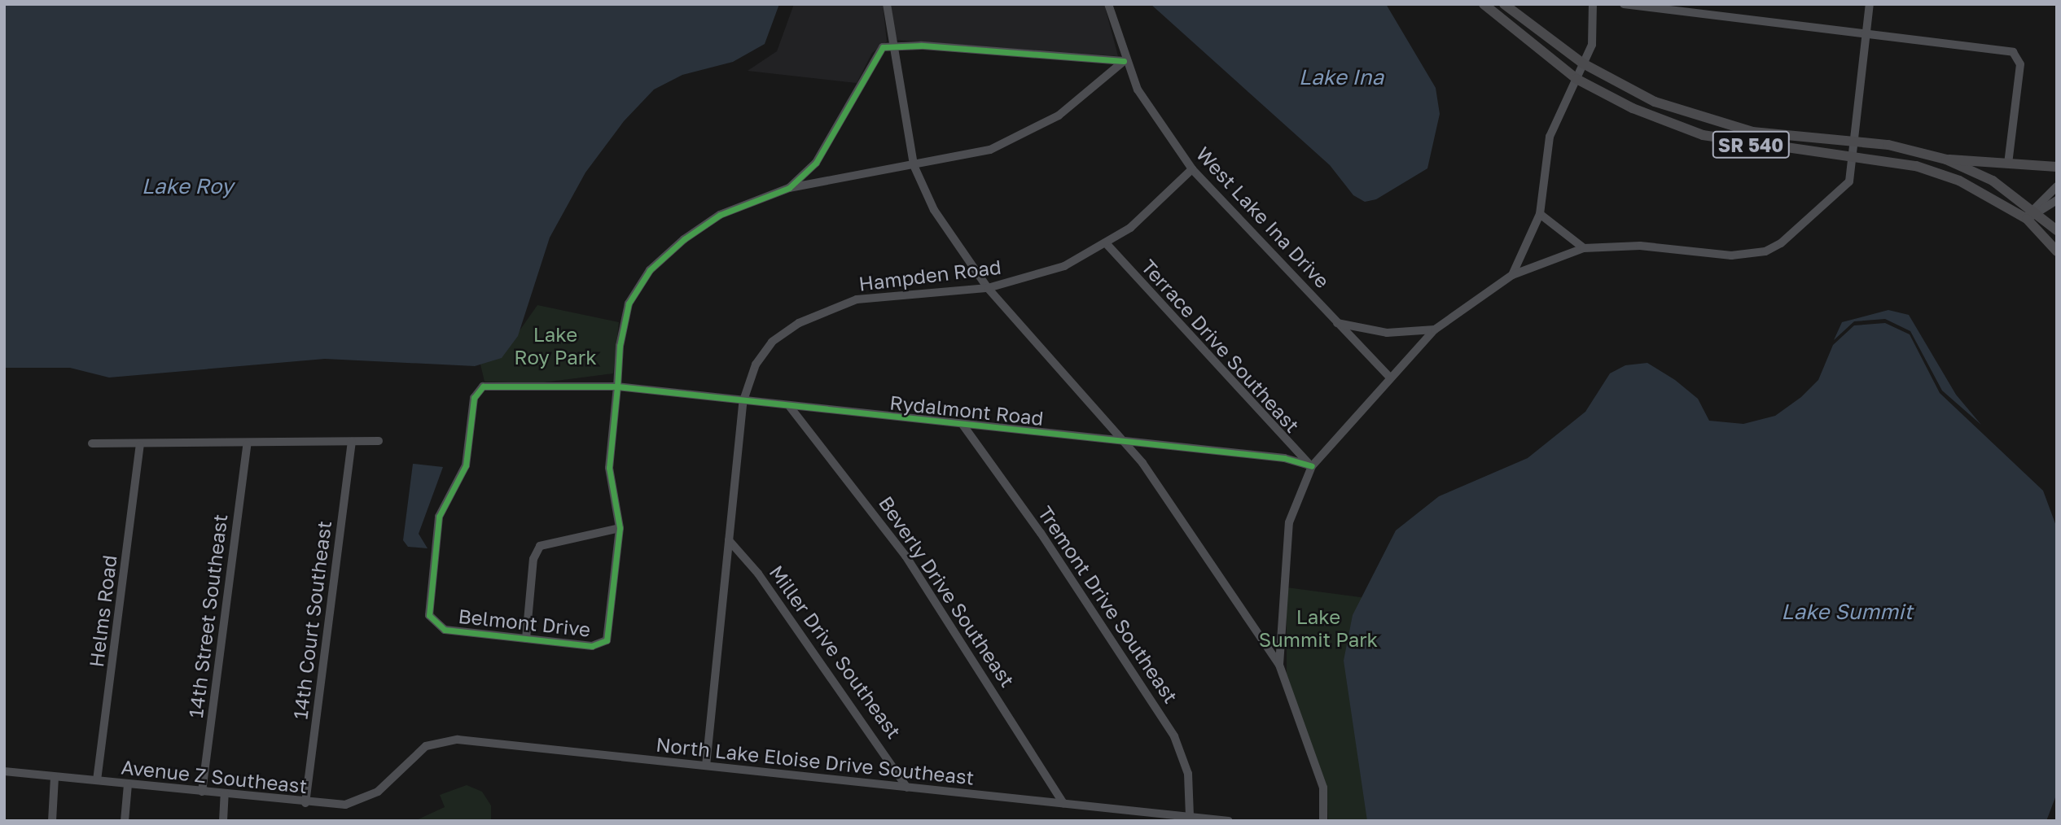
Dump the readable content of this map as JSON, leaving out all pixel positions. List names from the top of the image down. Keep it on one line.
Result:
{"streets":{"main road":["SR 540"],"street":["West Lake Ina Drive","Hampden Road","Terrace Drive Southeast","Rydalmont Road","Beverly Drive Southeast","Tremont Drive Southeast","Helms Road","14th Street Southeast","14th Court Southeast","Belmont Drive","Miller Drive Southeast","North Lake Eloise Drive Southeast","Avenue Z Southeast"]},"crossings":[["West Lake Ina Drive","Hampden Road"],["Hampden Road","Terrace Drive Southeast"],["Hampden Road","Rydalmont Road"],["Hampden Road","Miller Drive Southeast"],["Hampden Road","North Lake Eloise Drive Southeast"],["Terrace Drive Southeast","Rydalmont Road"],["Rydalmont Road","Beverly Drive Southeast"],["Rydalmont Road","Tremont Drive Southeast"],["Rydalmont Road","Belmont Drive"],["Beverly Drive Southeast","North Lake Eloise Drive Southeast"],["Tremont Drive Southeast","North Lake Eloise Drive Southeast"],["Helms Road","Avenue Z Southeast"],["14th Street Southeast","Avenue Z Southeast"],["14th Court Southeast","Avenue Z Southeast"],["Miller Drive Southeast","North Lake Eloise Drive Southeast"],["North Lake Eloise Drive Southeast","Avenue Z Southeast"]],"water":["Lake Ina","Lake Roy","Lake Summit"],"parks":["Lake Roy Park","Lake Summit Park"]}
